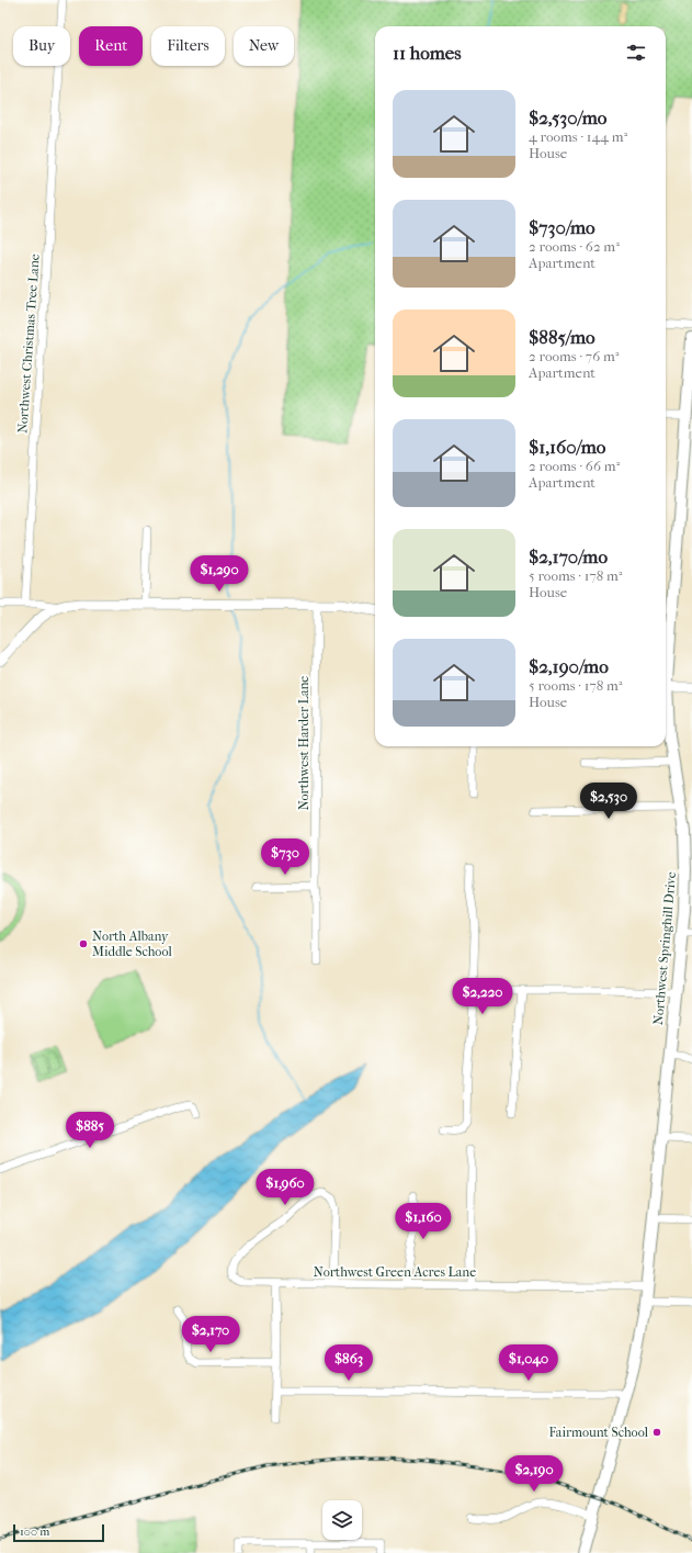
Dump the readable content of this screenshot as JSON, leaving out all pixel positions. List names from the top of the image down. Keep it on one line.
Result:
{"streets":{"main road":["Northwest Springhill Drive"],"street":["Northwest Christmas Tree Lane","Northwest Harder Lane","Northwest Green Acres Lane"]},"crossings":[["Northwest Springhill Drive","Northwest Green Acres Lane"]],"places":["North Albany Middle School","Fairmount School"],"scale_bar":"100 m","page":{"chip":["Buy","Rent","Filters","New"],"heading":"11 homes","list":[{"name":"$2,530/mo","note":"4 rooms · 144 m² · House"},{"name":"$730/mo","note":"2 rooms · 62 m² · Apartment"},{"name":"$885/mo","note":"2 rooms · 76 m² · Apartment"},{"name":"$1,160/mo","note":"2 rooms · 66 m² · Apartment"},{"name":"$2,170/mo","note":"5 rooms · 178 m² · House"},{"name":"$2,190/mo","note":"5 rooms · 178 m² · House"}],"price":["$1,290","$2,530","$730","$2,220","$885","$1,960","$1,160","$2,170","$863","$1,040","$2,190"],"scale":"100 m"}}
